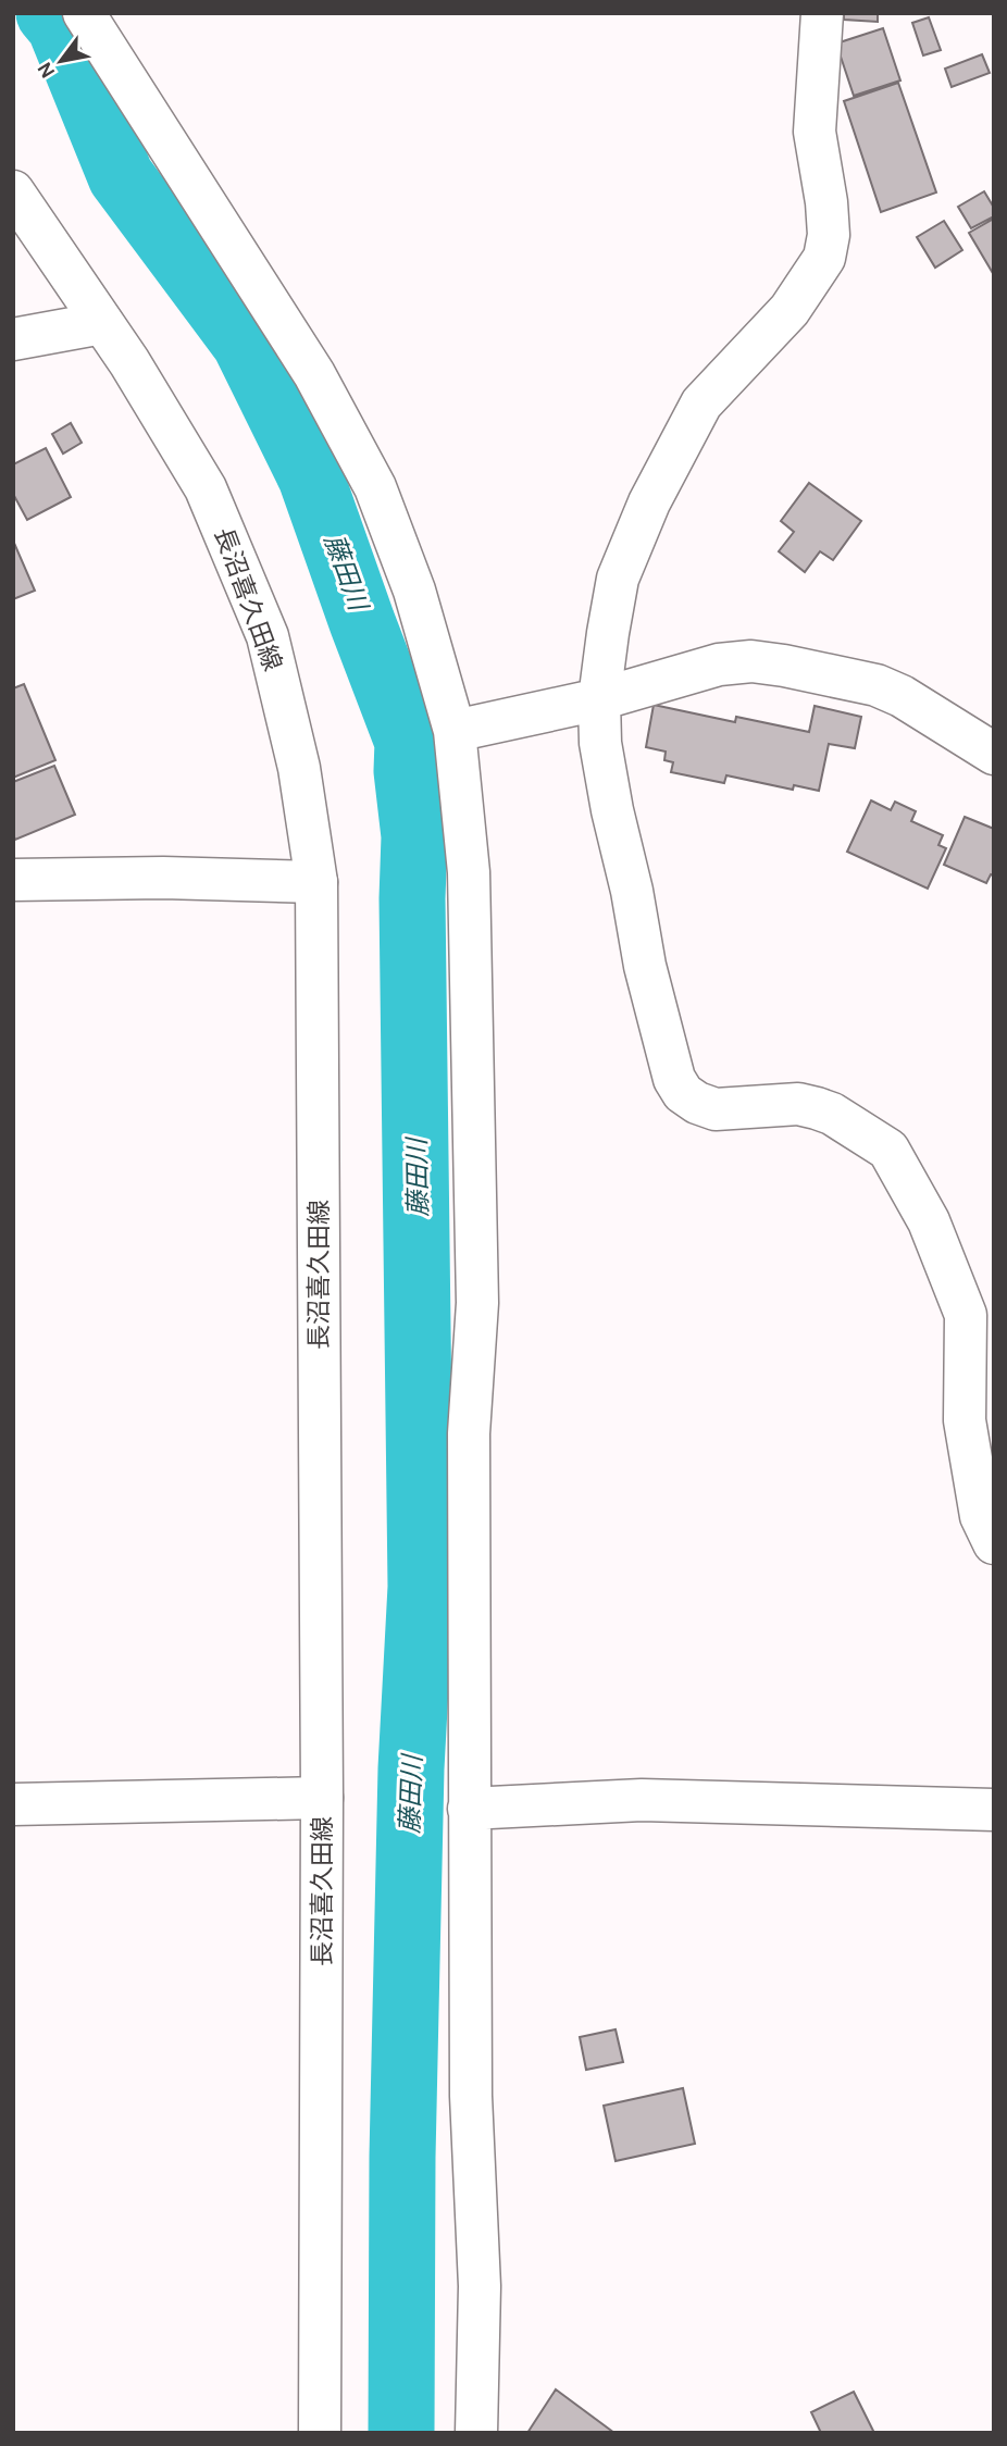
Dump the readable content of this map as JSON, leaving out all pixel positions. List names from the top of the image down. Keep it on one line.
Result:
{"streets":{"street":["長沼喜久田線"]},"water":["藤田川"],"north":"bottom left"}
